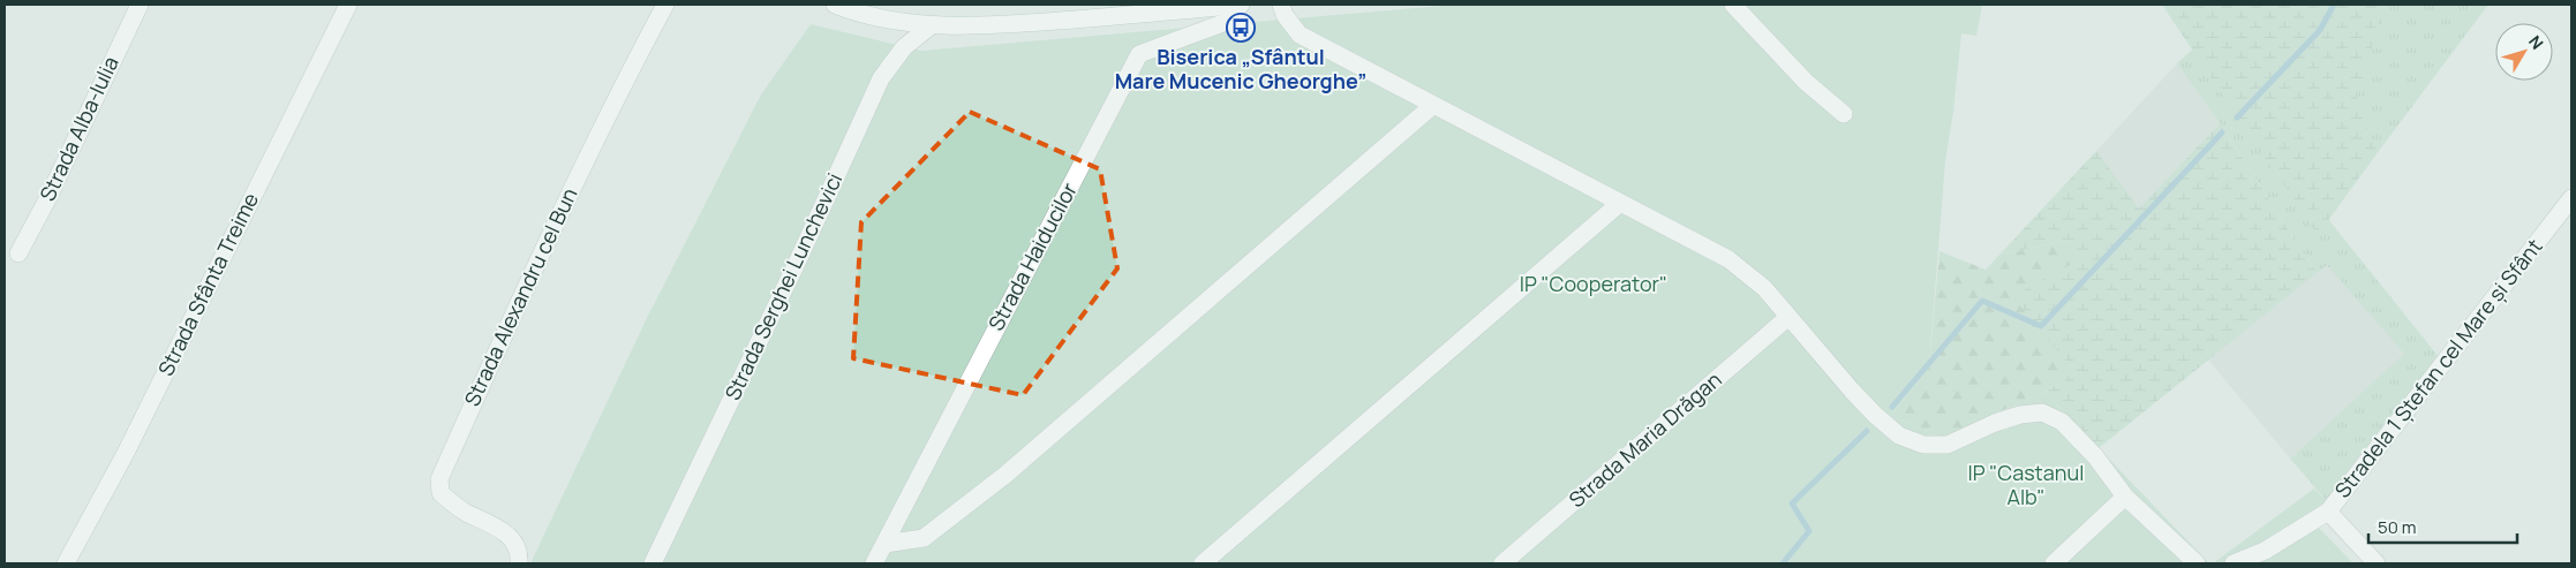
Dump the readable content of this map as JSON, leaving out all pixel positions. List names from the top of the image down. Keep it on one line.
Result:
{"streets":{"street":["Strada Alba-Iulia","Strada Haiducilor","Strada Sfânta Treime","Strada Serghei Lunchevici","Strada Alexandru cel Bun","Stradela 1 Ștefan cel Mare și Sfânt","Strada Maria Drăgan"]},"parks":["IP \"Cooperator\"","IP \"Castanul Alb\""],"places":{"bus stop":["Biserica „Sfântul Mare Mucenic Gheorghe”"]},"scale_bar":"50 m","north":"top right"}
